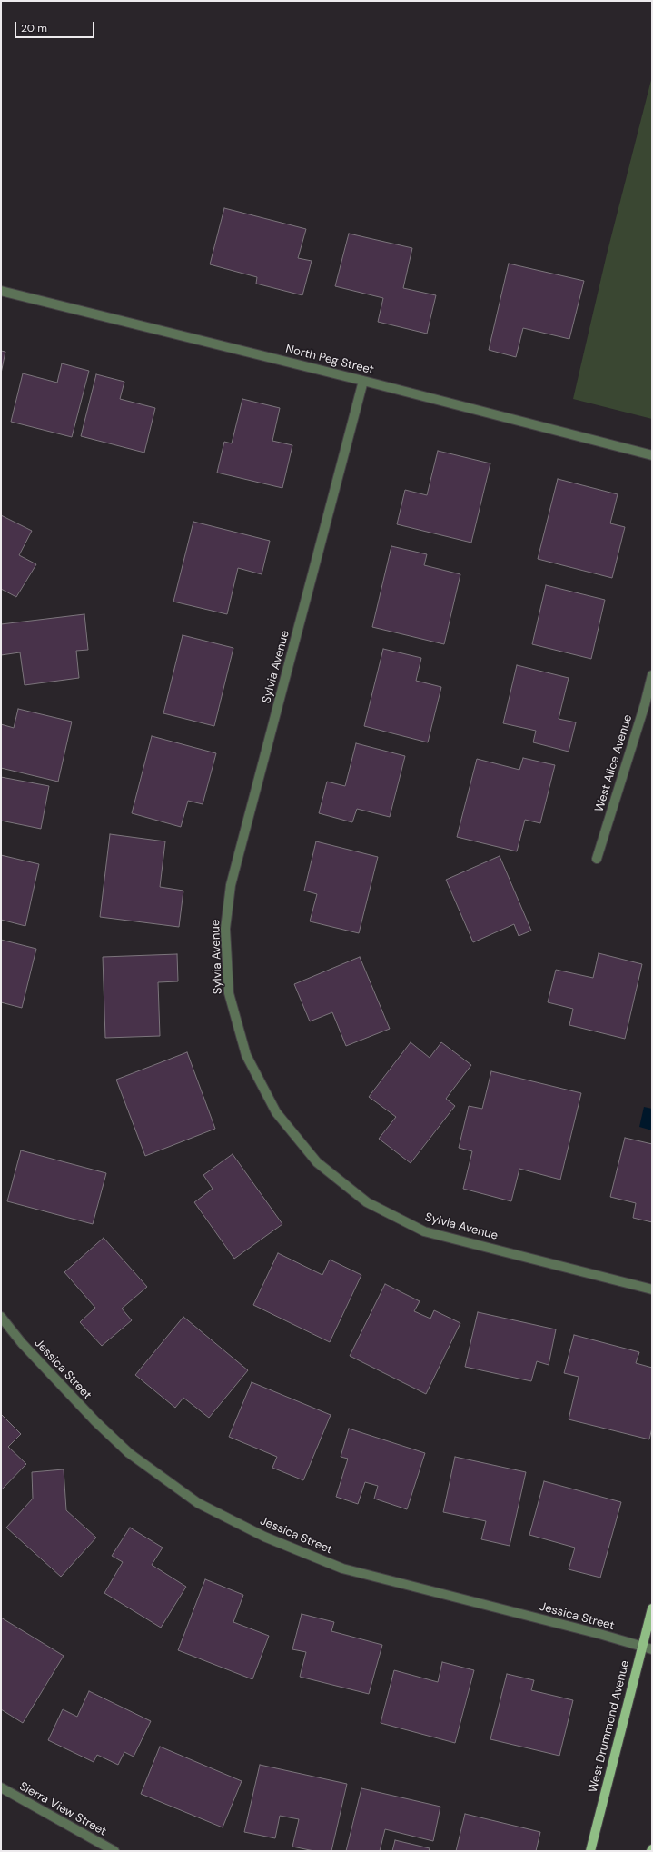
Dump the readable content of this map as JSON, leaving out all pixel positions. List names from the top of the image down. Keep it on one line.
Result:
{"streets":{"main road":["West Drummond Avenue"],"street":["North Peg Street","Sylvia Avenue","West Alice Avenue","Jessica Street","Sierra View Street"]},"crossings":[["North Peg Street","Sylvia Avenue"],["Jessica Street","West Drummond Avenue"]],"scale_bar":"20 m"}
